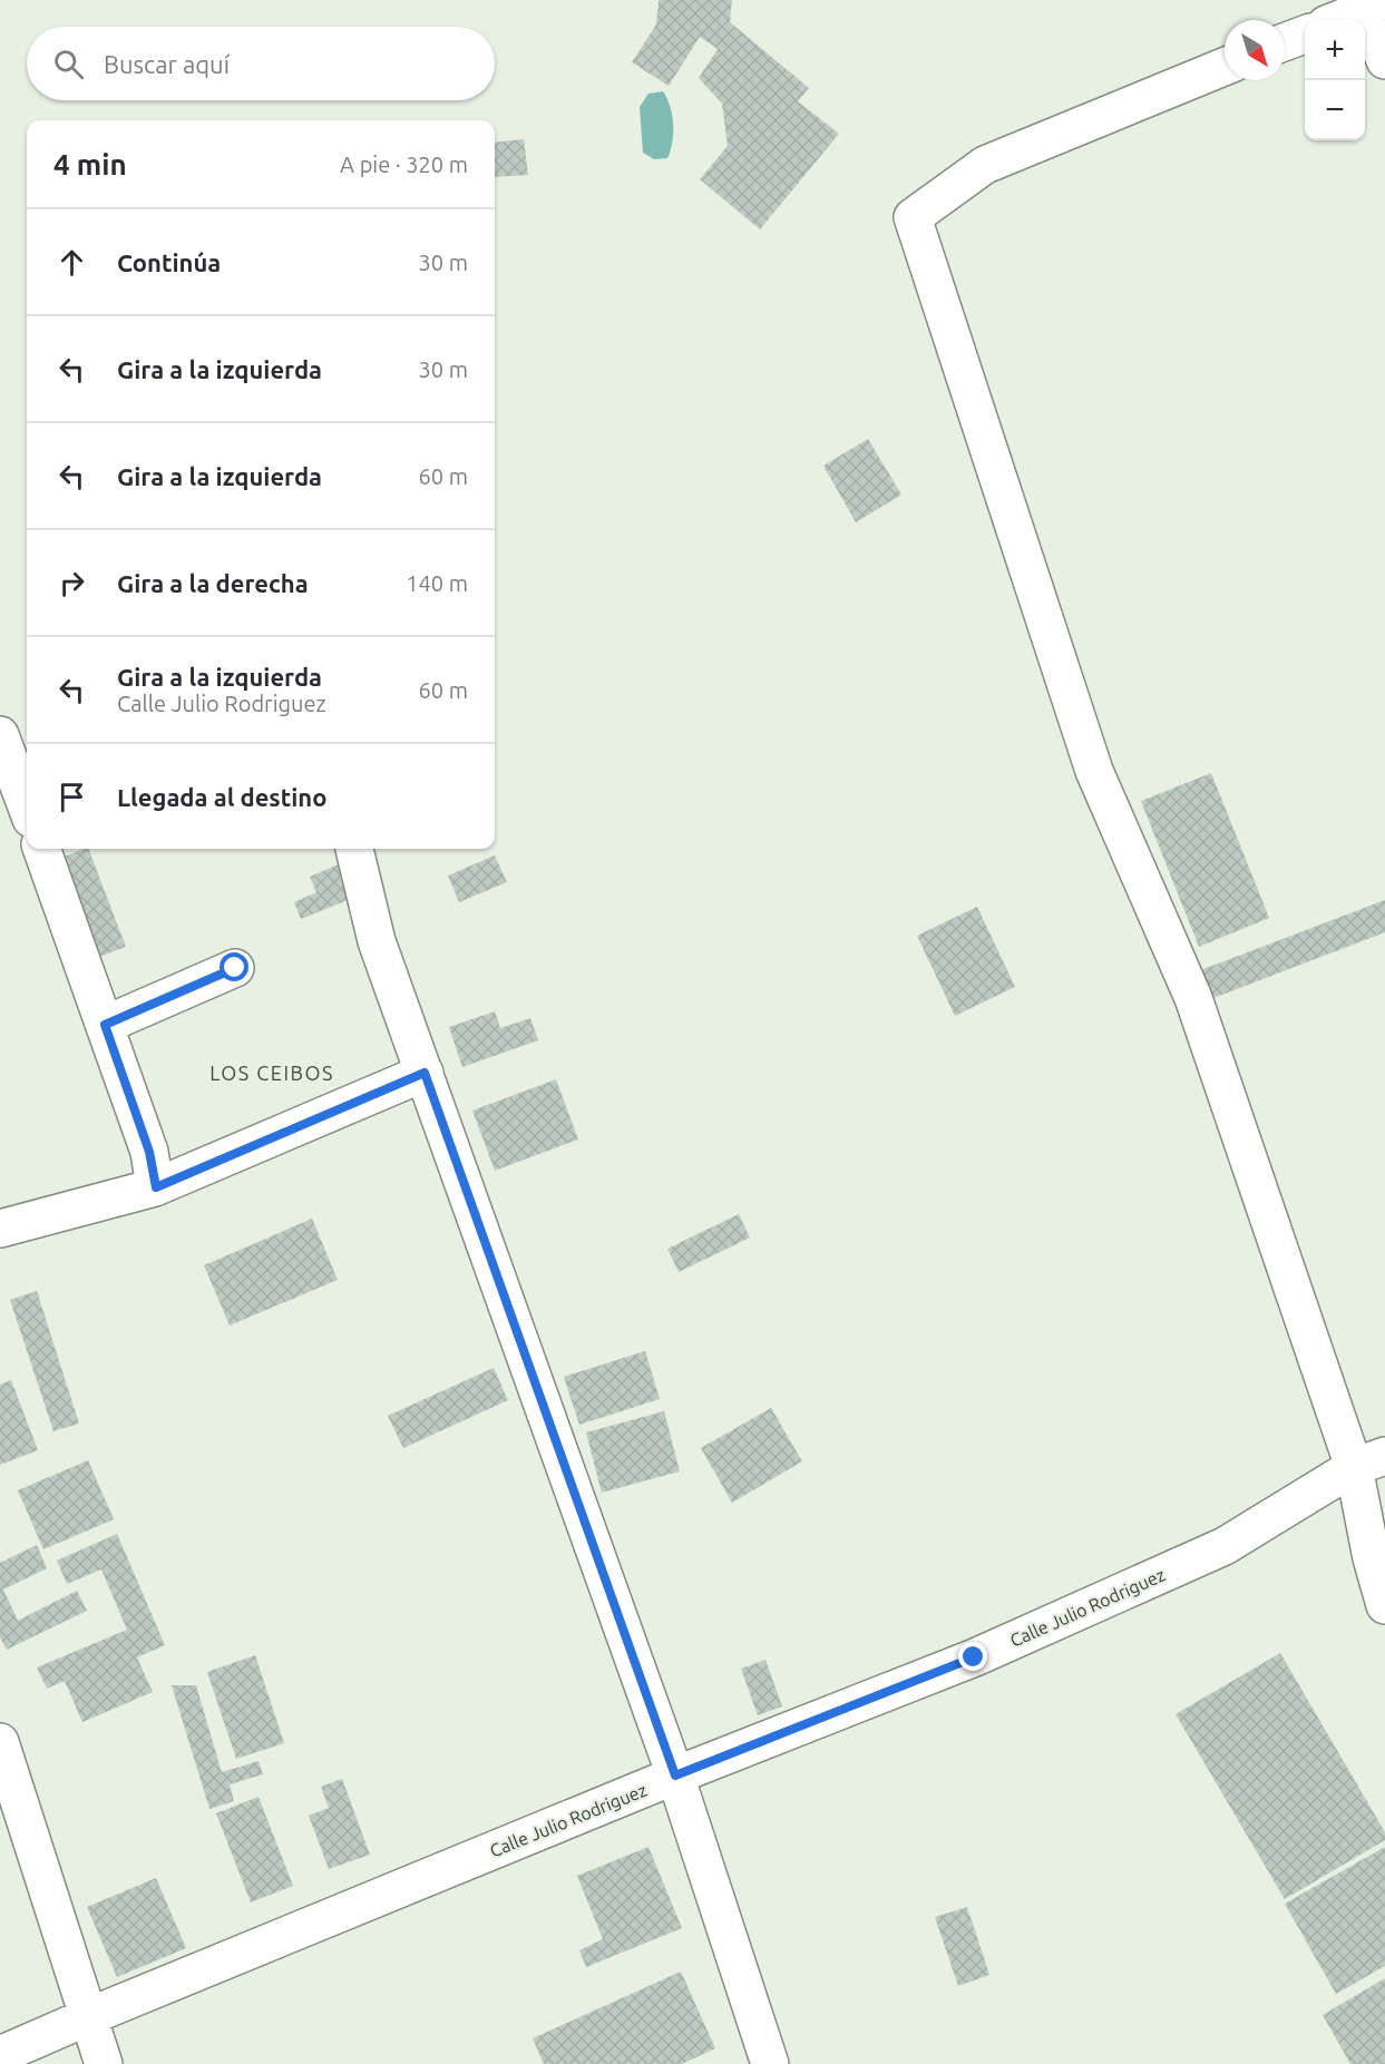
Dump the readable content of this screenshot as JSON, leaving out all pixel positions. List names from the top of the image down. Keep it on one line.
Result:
{"streets":{"street":["Calle Julio Rodriguez"]},"districts":["LOS CEIBOS"],"north":"bottom right","page":{"map_buttons":["+","−"],"search":"Buscar aquí","heading":["4 min","A pie · 320 m"],"list":[["Continúa","30 m"],["Gira a la izquierda","30 m"],["Gira a la izquierda","60 m"],["Gira a la derecha","140 m"],["Gira a la izquierda","Calle Julio Rodriguez","60 m"],"Llegada al destino"]}}
